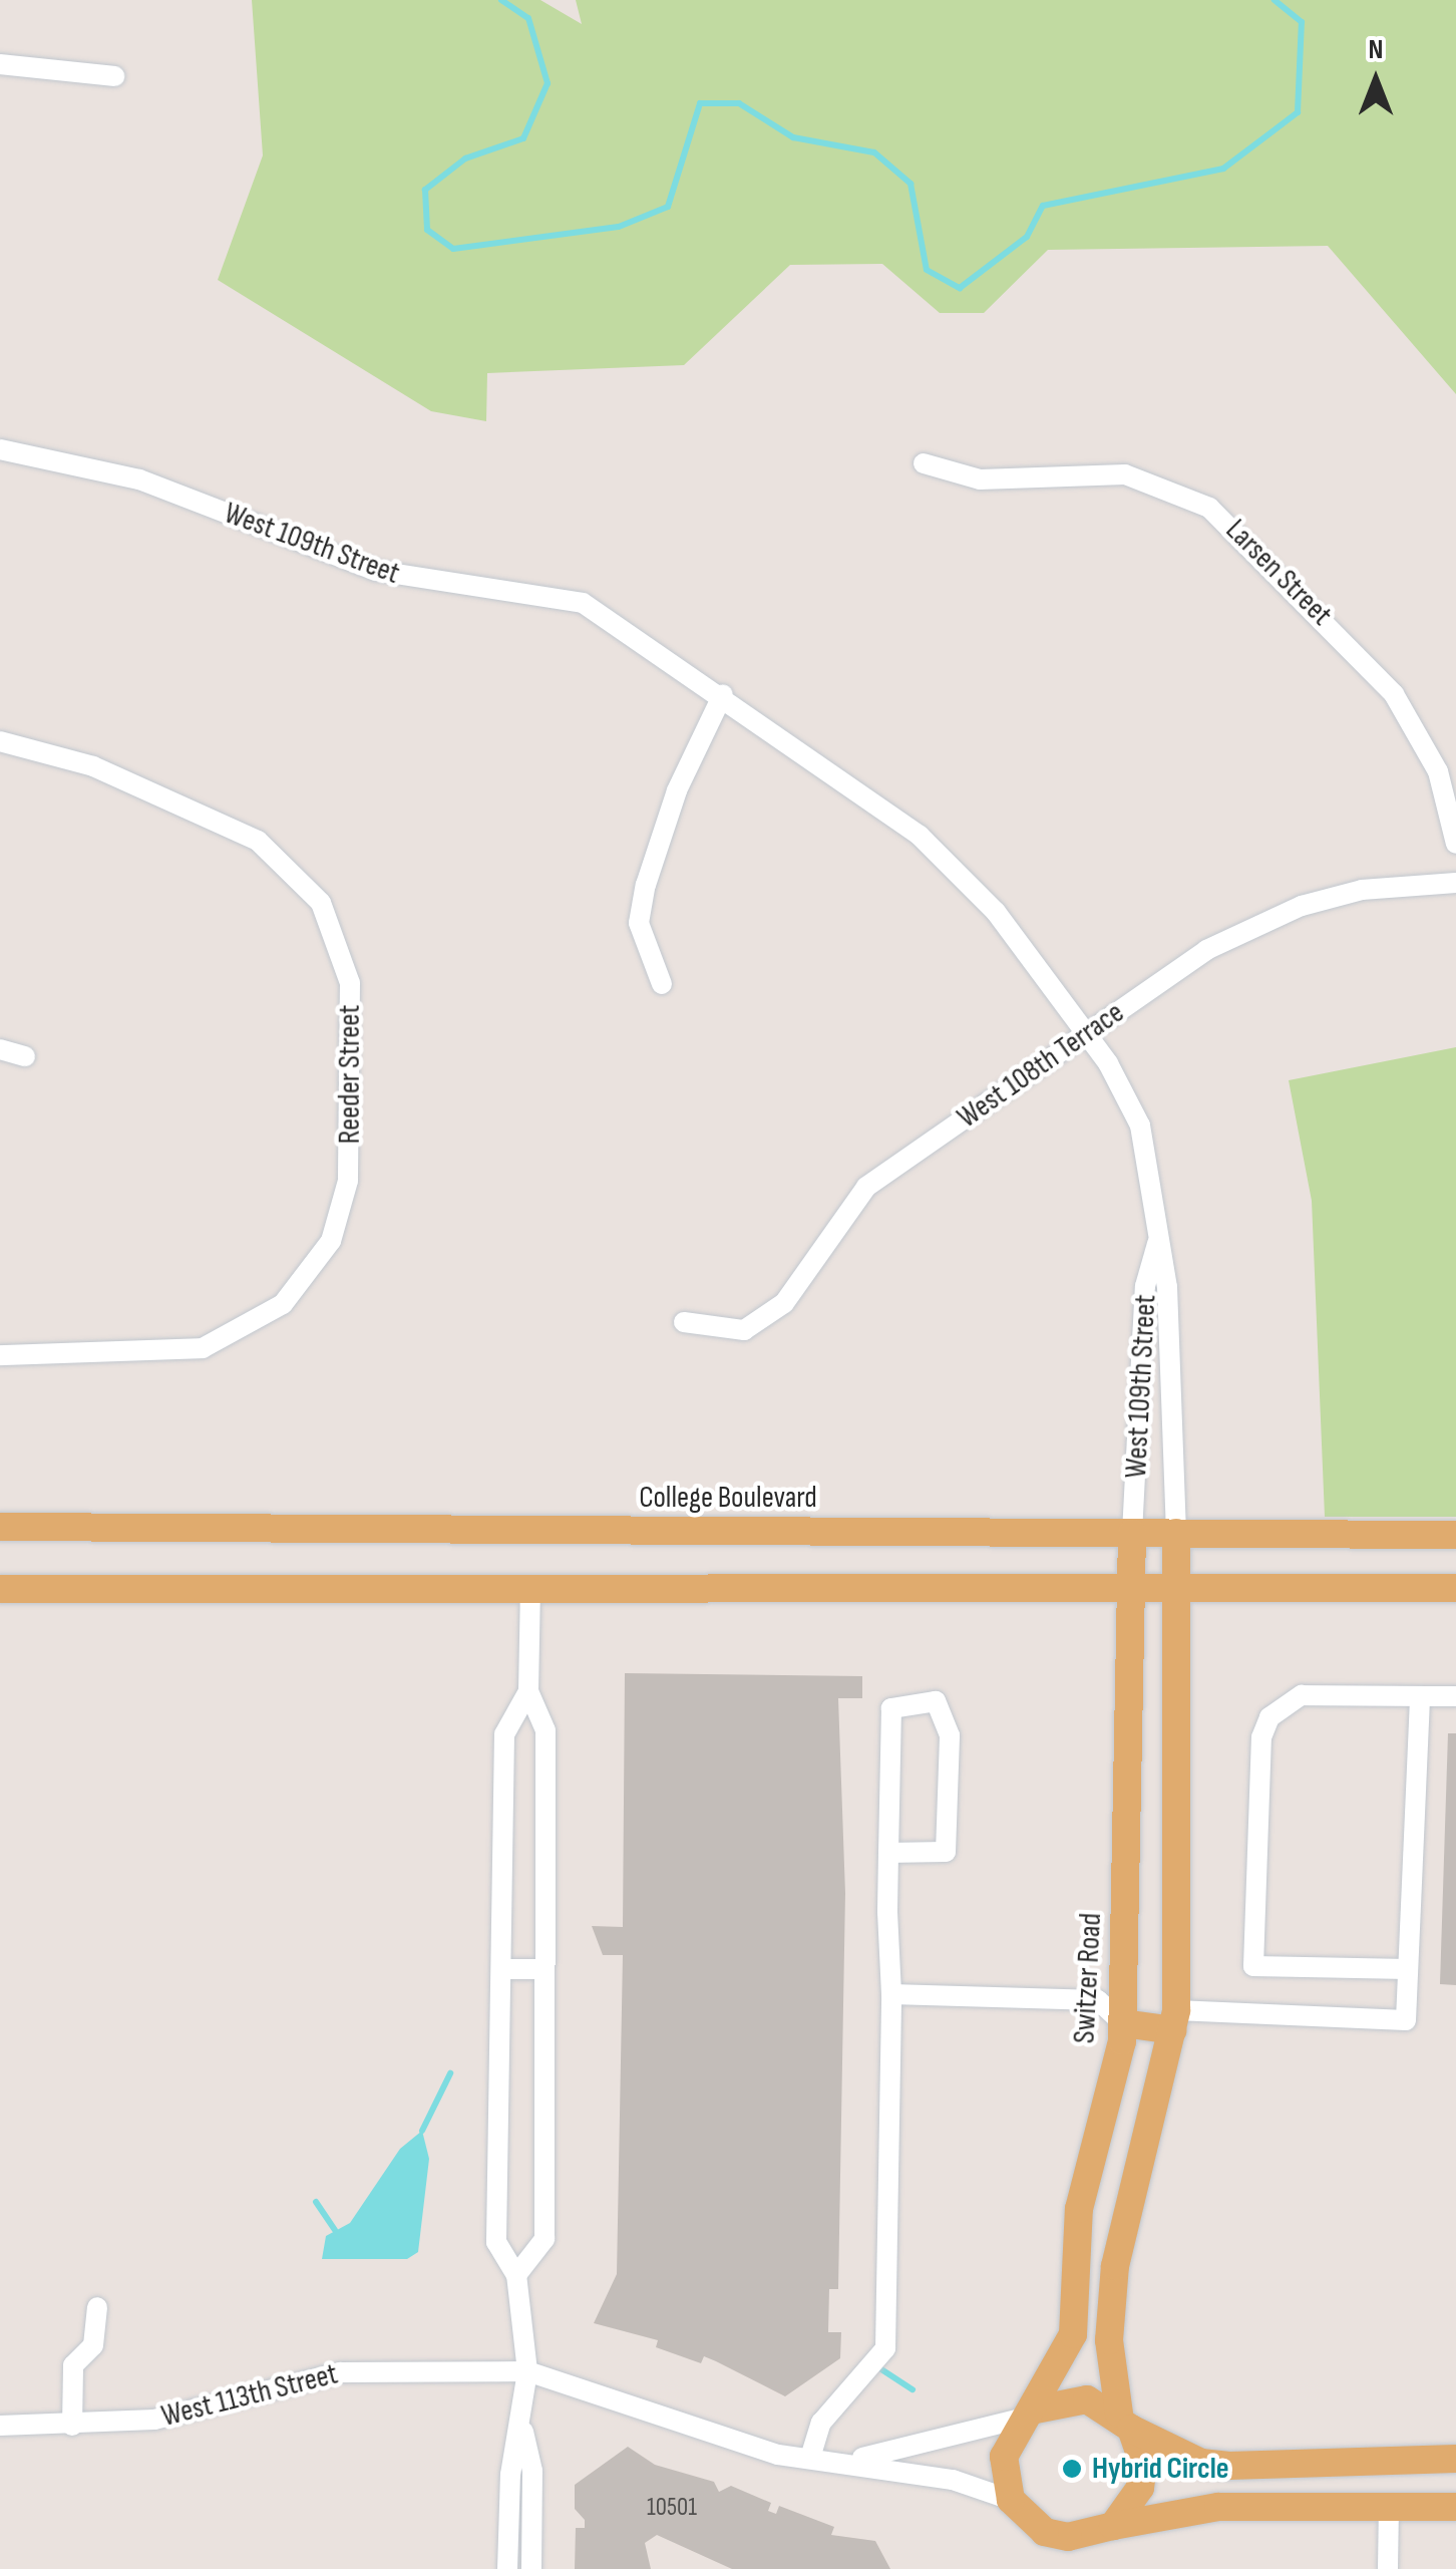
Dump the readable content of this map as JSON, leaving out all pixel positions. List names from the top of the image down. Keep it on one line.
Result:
{"streets":{"main road":["College Boulevard","Switzer Road"],"street":["West 109th Street","Larsen Street","West 108th Terrace","Reeder Street","West 113th Street"]},"crossings":[["West 109th Street","West 108th Terrace"],["West 109th Street","College Boulevard"],["West 109th Street","Switzer Road"],["College Boulevard","Switzer Road"],["Switzer Road","West 113th Street"]],"places":["Hybrid Circle"],"house_numbers":["10501"],"north":"top"}
